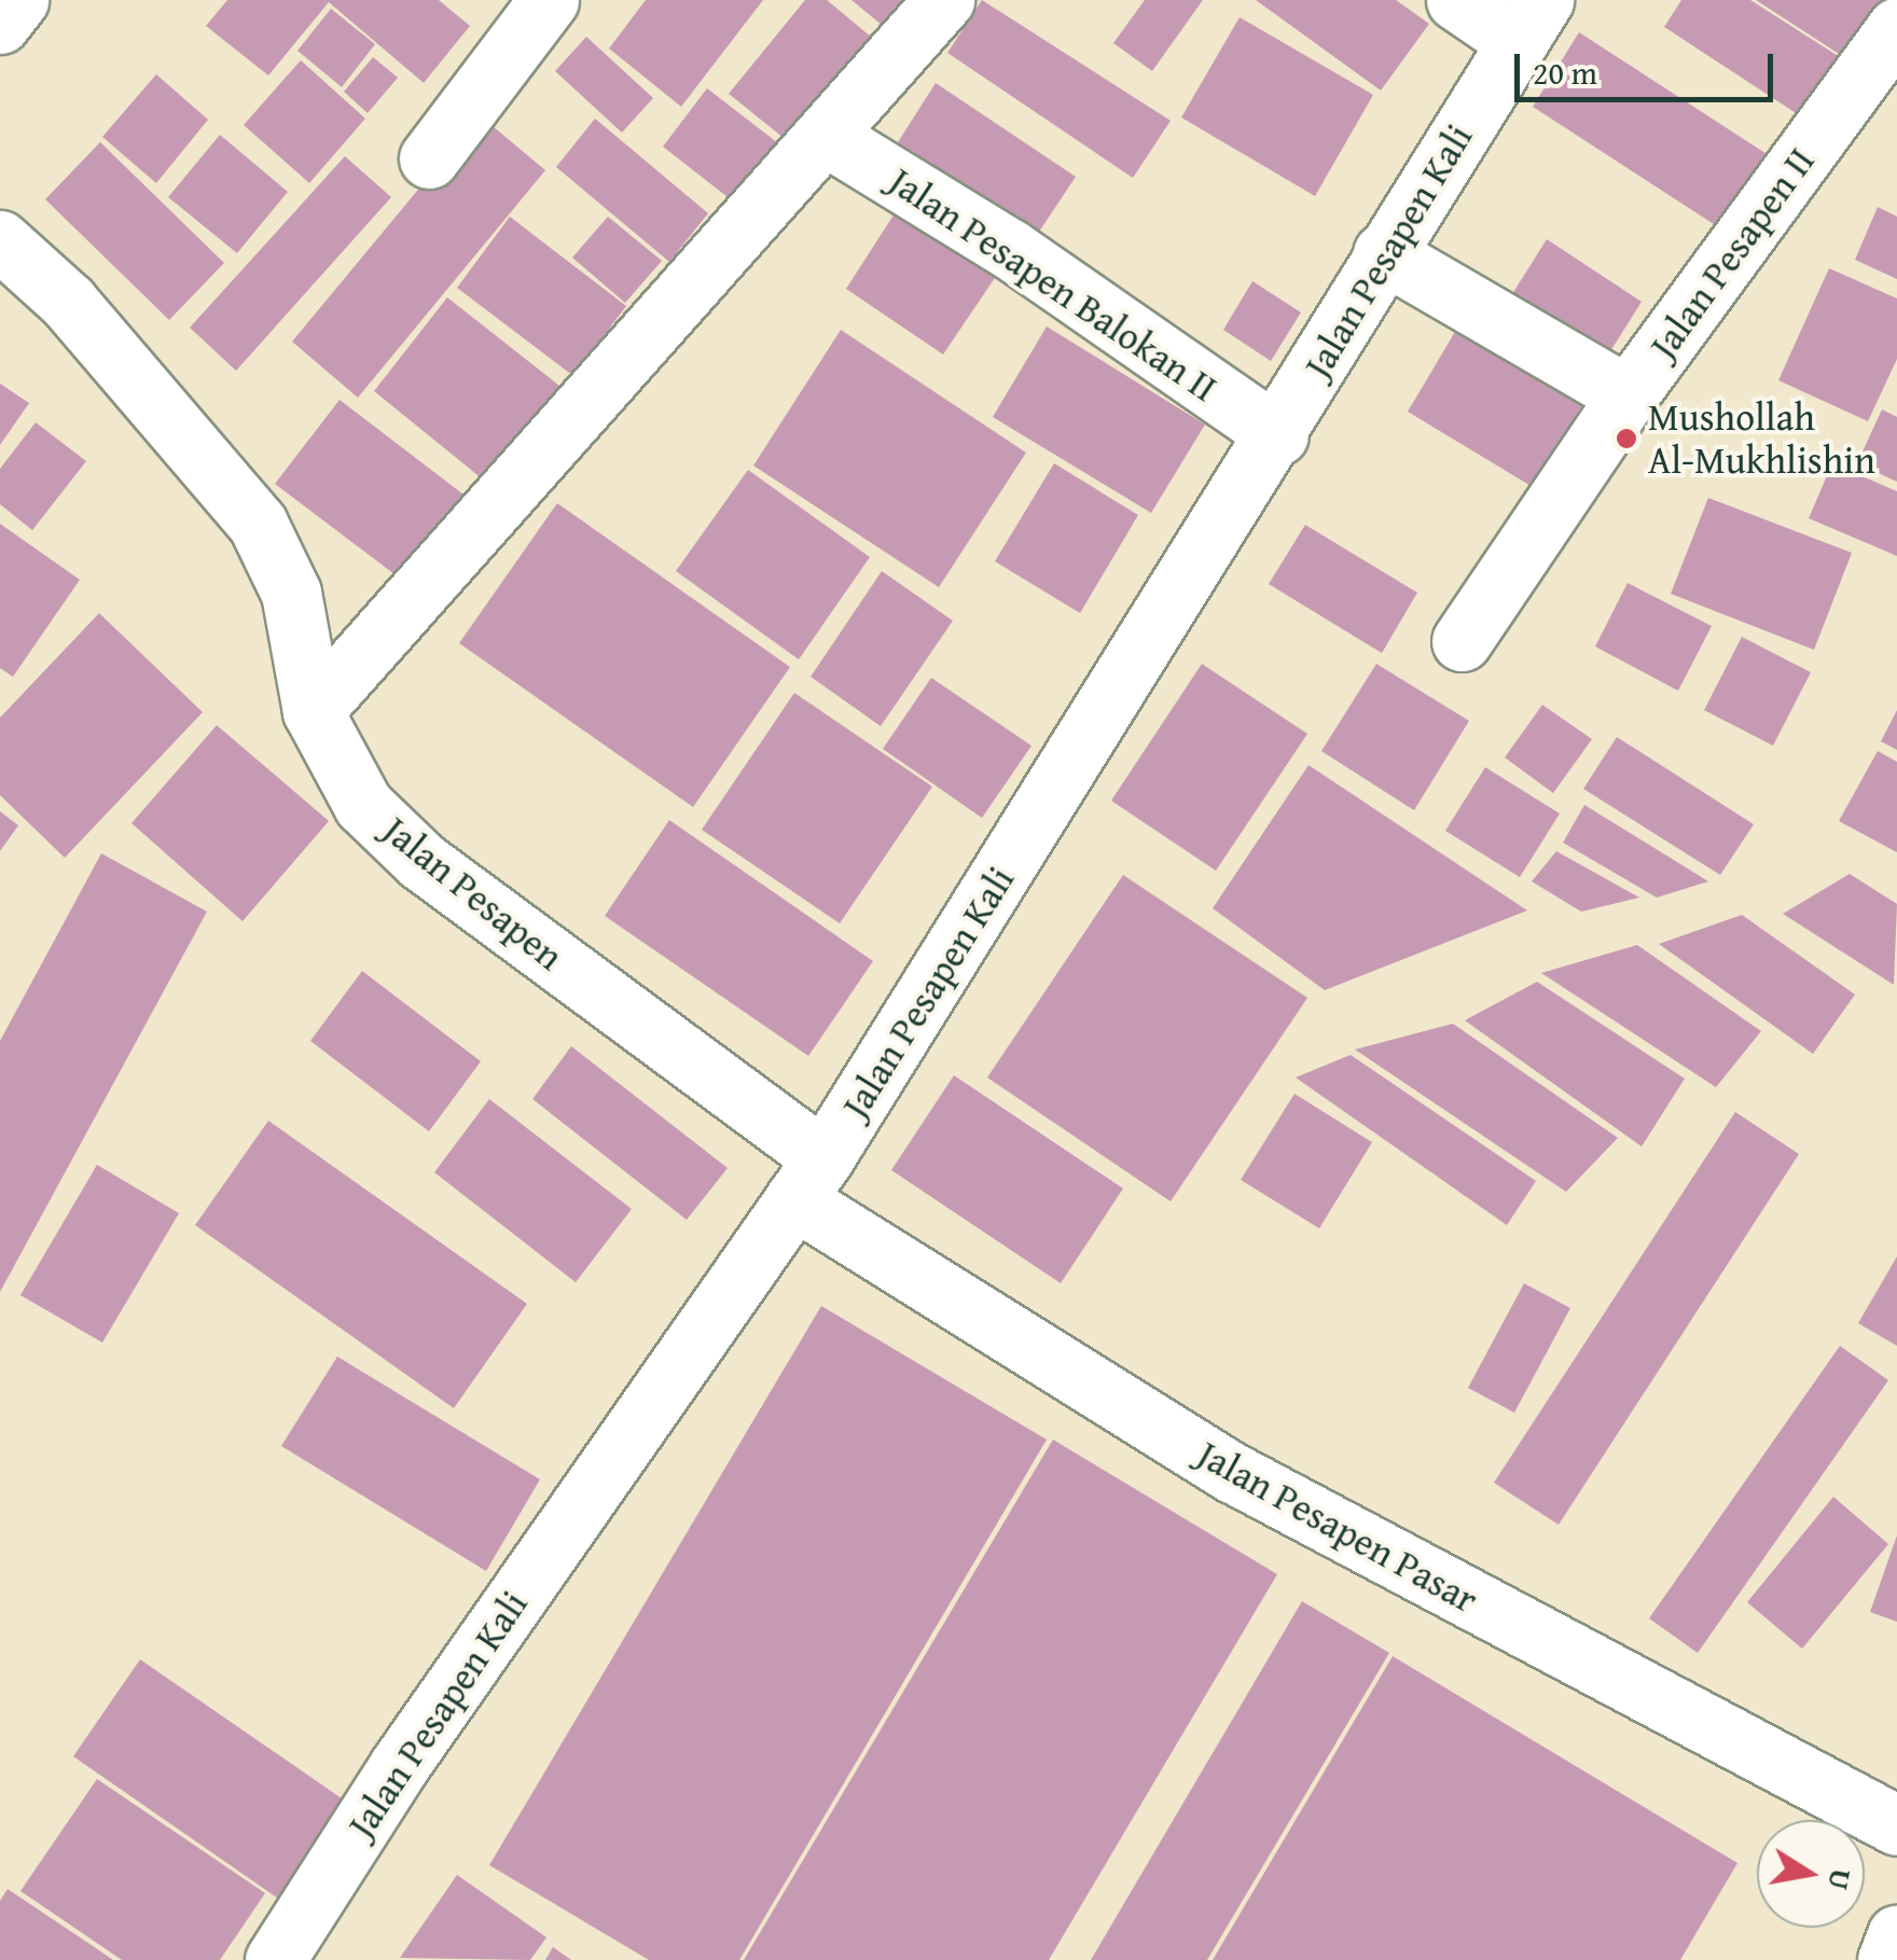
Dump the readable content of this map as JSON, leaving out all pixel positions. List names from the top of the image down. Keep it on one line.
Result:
{"streets":{"street":["Jalan Pesapen Kali","Jalan Pesapen II","Jalan Pesapen Balokan II","Jalan Pesapen","Jalan Pesapen Pasar"]},"crossings":[["Jalan Pesapen Kali","Jalan Pesapen Balokan II"],["Jalan Pesapen Kali","Jalan Pesapen"],["Jalan Pesapen Kali","Jalan Pesapen Pasar"],["Jalan Pesapen","Jalan Pesapen Pasar"]],"places":["Mushollah Al-Mukhlishin"],"scale_bar":"20 m","north":"right"}
